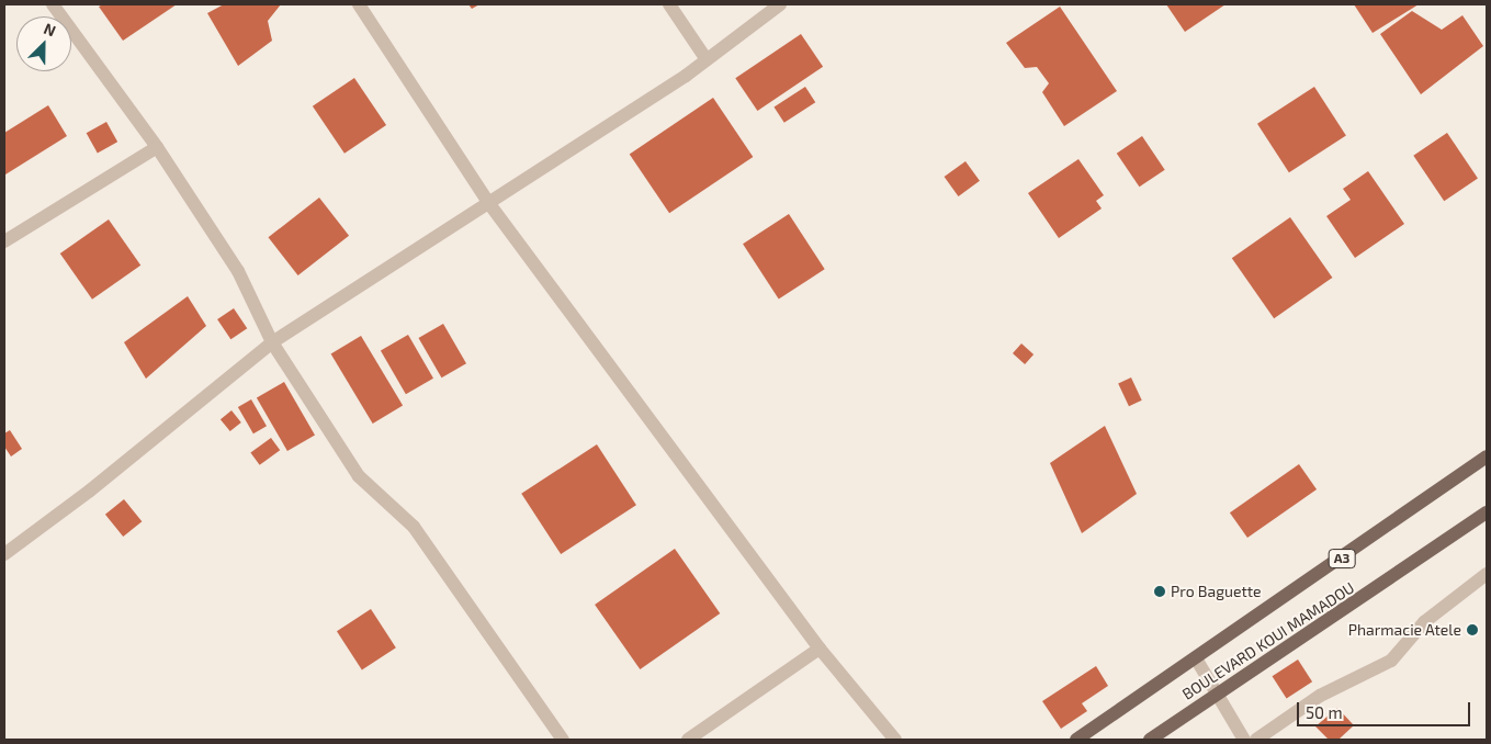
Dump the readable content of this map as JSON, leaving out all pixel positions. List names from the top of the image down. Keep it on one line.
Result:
{"streets":{"main road":["A3","BOULEVARD KOUI MAMADOU"]},"places":["Pro Baguette","Pharmacie Atele"],"scale_bar":"50 m","north":"top right"}
